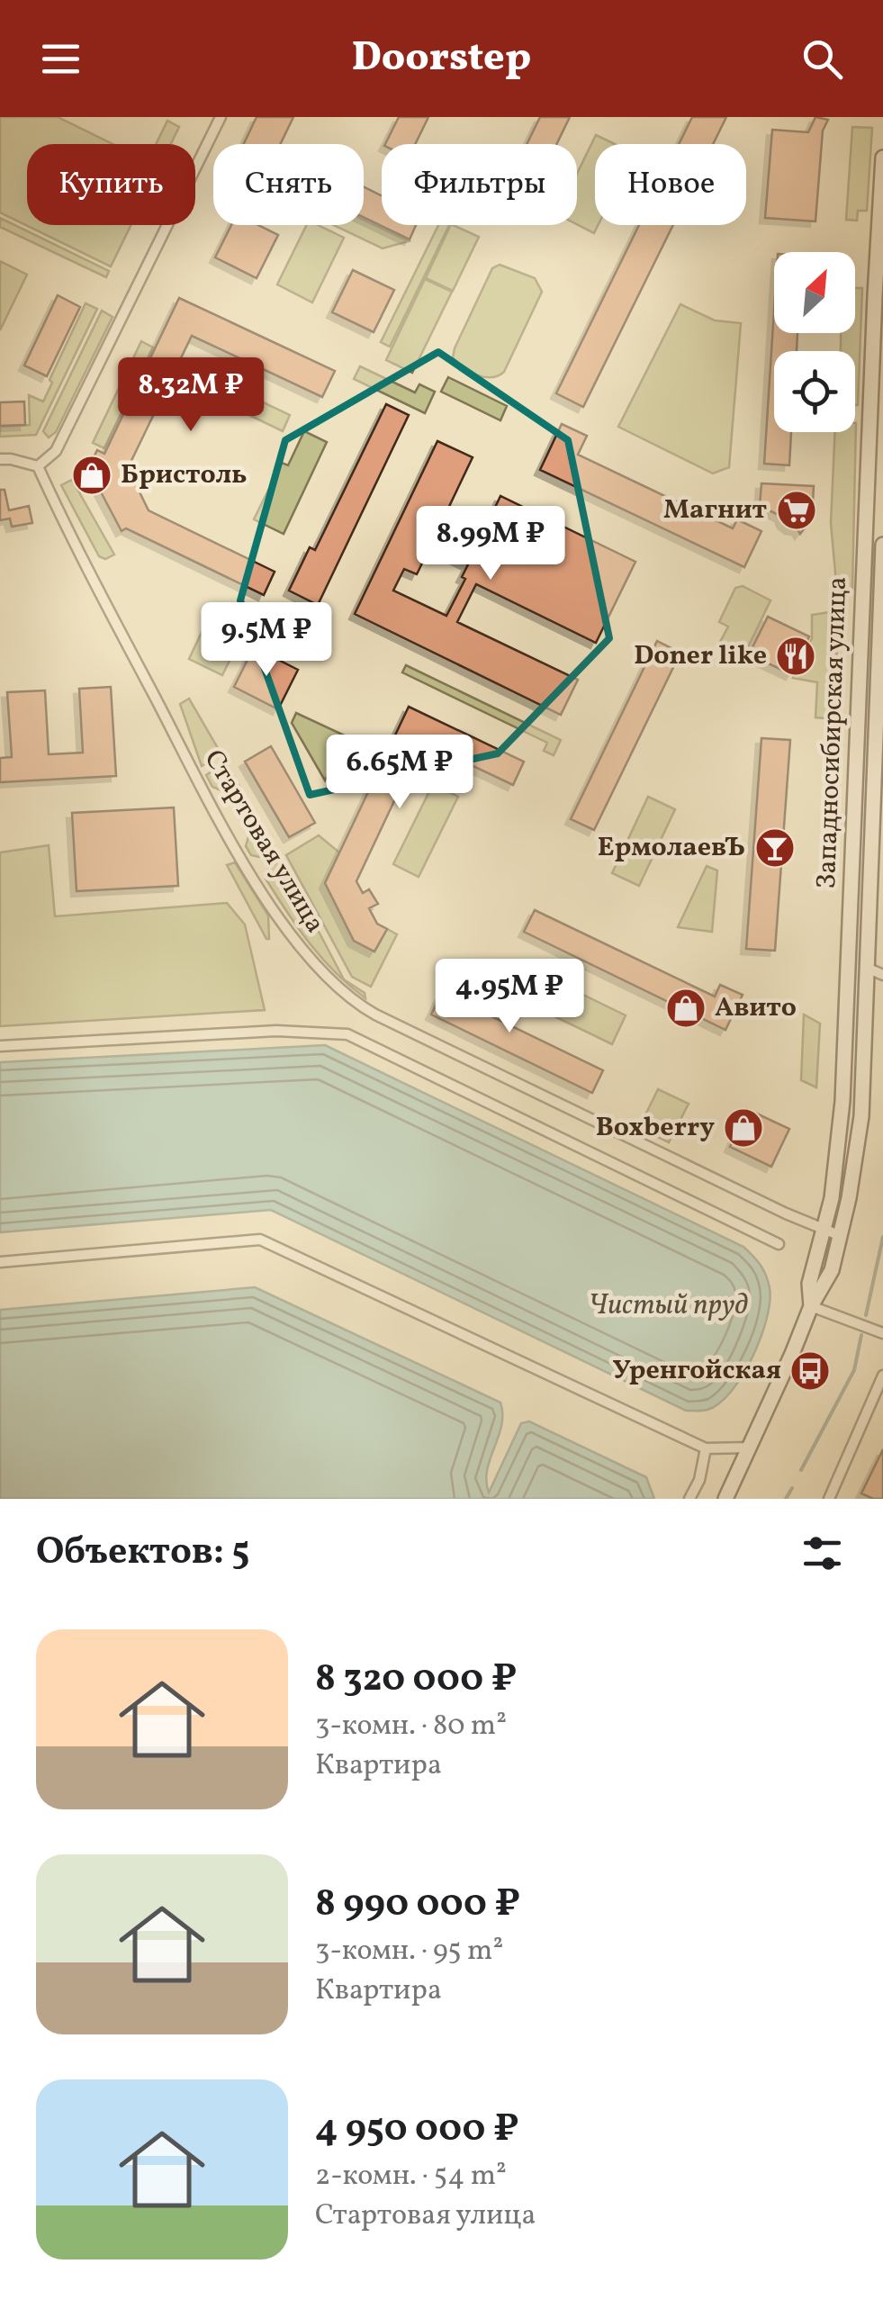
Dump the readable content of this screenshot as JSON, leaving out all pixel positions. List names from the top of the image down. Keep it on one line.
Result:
{"streets":{"main road":["Западносибирская улица"],"street":["Стартовая улица"]},"crossings":[["Западносибирская улица","Стартовая улица"]],"water":["Чистый пруд"],"places":{"shop":["Бристоль","Авито","Boxberry"],"supermarket":["Магнит"],"restaurant":["Doner like"],"bar":["ЕрмолаевЪ"],"bus stop":["Уренгойская"]},"north":"top right","page":{"header":"Doorstep","chip":["Купить","Снять","Фильтры","Новое"],"price":["8.32M ₽","8.99M ₽","9.5M ₽","6.65M ₽","4.95M ₽"],"heading":"Объектов: 5","list":[{"name":"8 320 000 ₽","note":"3-комн. · 80 m² · Квартира"},{"name":"8 990 000 ₽","note":"3-комн. · 95 m² · Квартира"},{"name":"4 950 000 ₽","note":"2-комн. · 54 m² · Стартовая улица"}]}}
